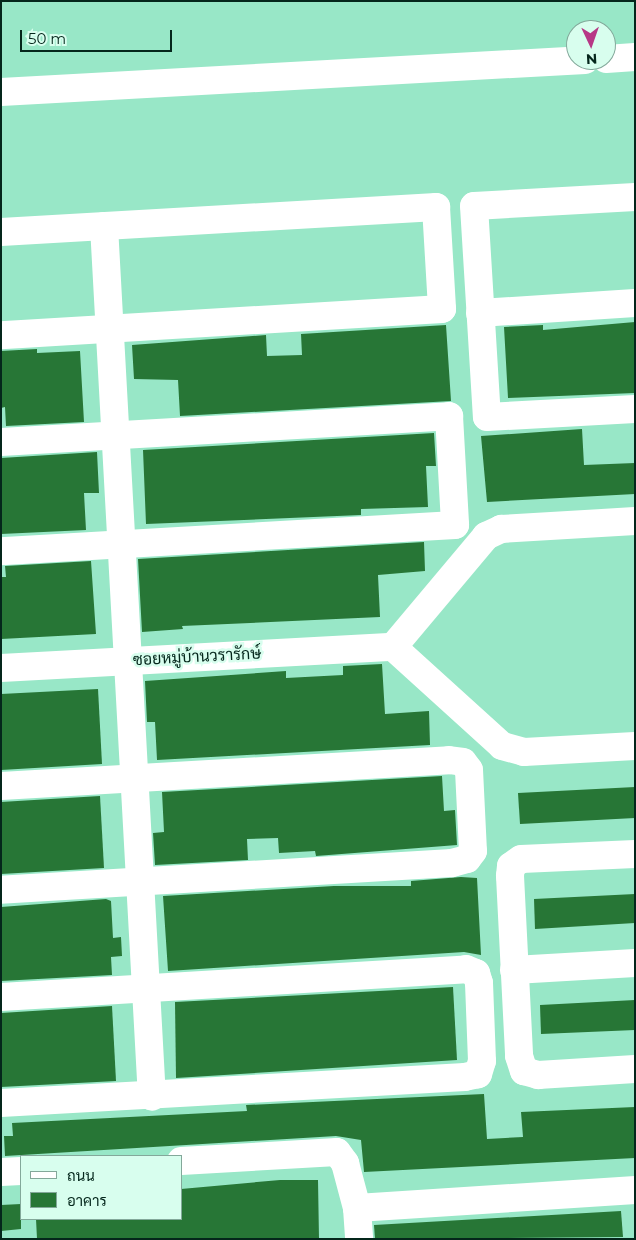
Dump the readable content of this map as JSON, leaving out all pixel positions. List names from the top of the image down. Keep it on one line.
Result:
{"streets":{"street":["ซอยหมู่บ้านวรารักษ์"]},"legend":["ถนน","อาคาร"],"scale_bar":"50 m","north":"bottom"}
